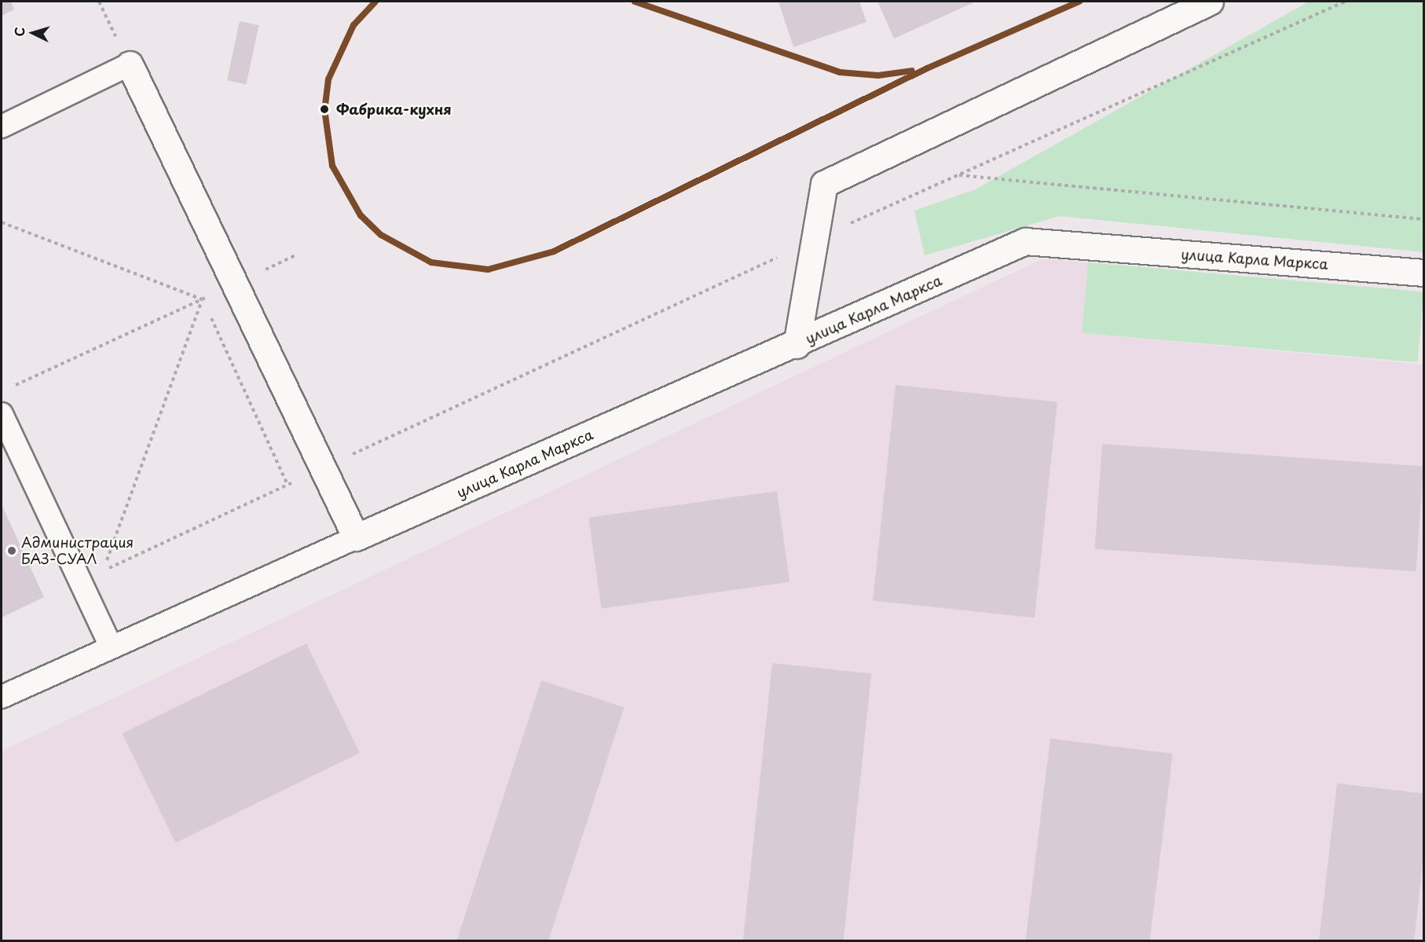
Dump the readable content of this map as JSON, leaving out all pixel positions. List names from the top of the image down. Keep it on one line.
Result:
{"streets":{"street":["улица Карла Маркса"]},"places":["Фабрика-кухня","Администрация БАЗ-СУАЛ"],"north":"left"}
